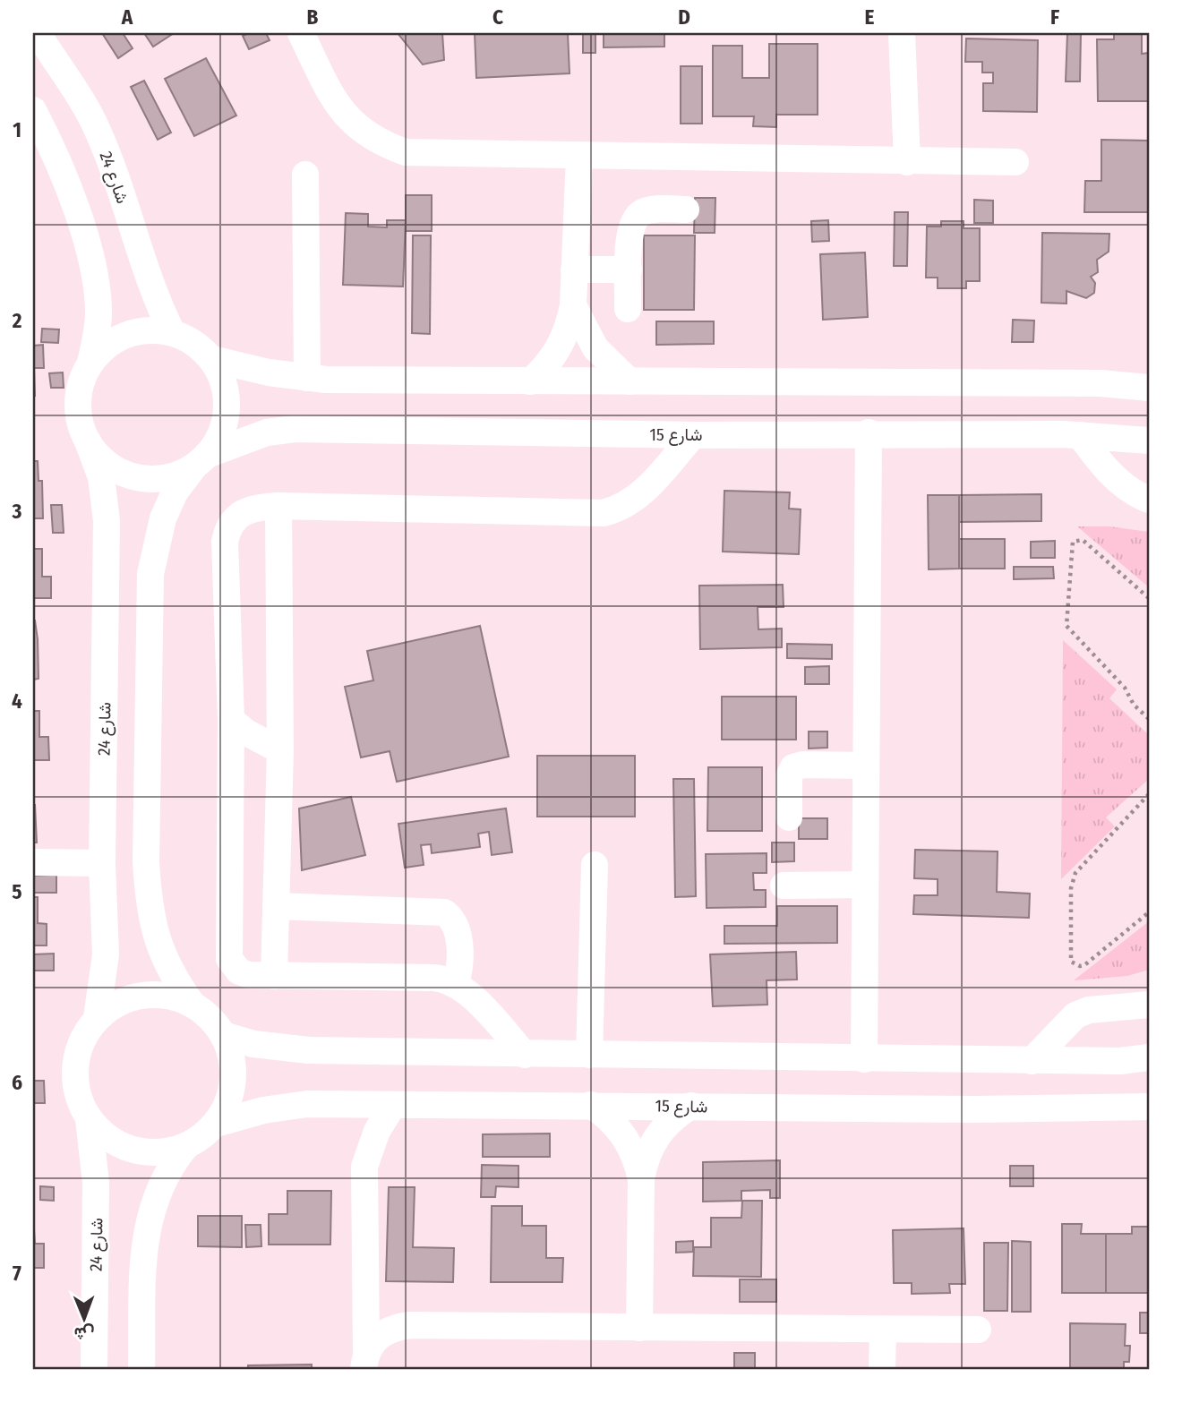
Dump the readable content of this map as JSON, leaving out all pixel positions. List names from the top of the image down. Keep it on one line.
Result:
{"streets":{"street":["شارع 24","شارع 15"]},"crossings":[["شارع 24","شارع 15"]],"north":"bottom","grid":{"columns":["A","B","C","D","E","F"],"rows":["1","2","3","4","5","6","7"]}}
